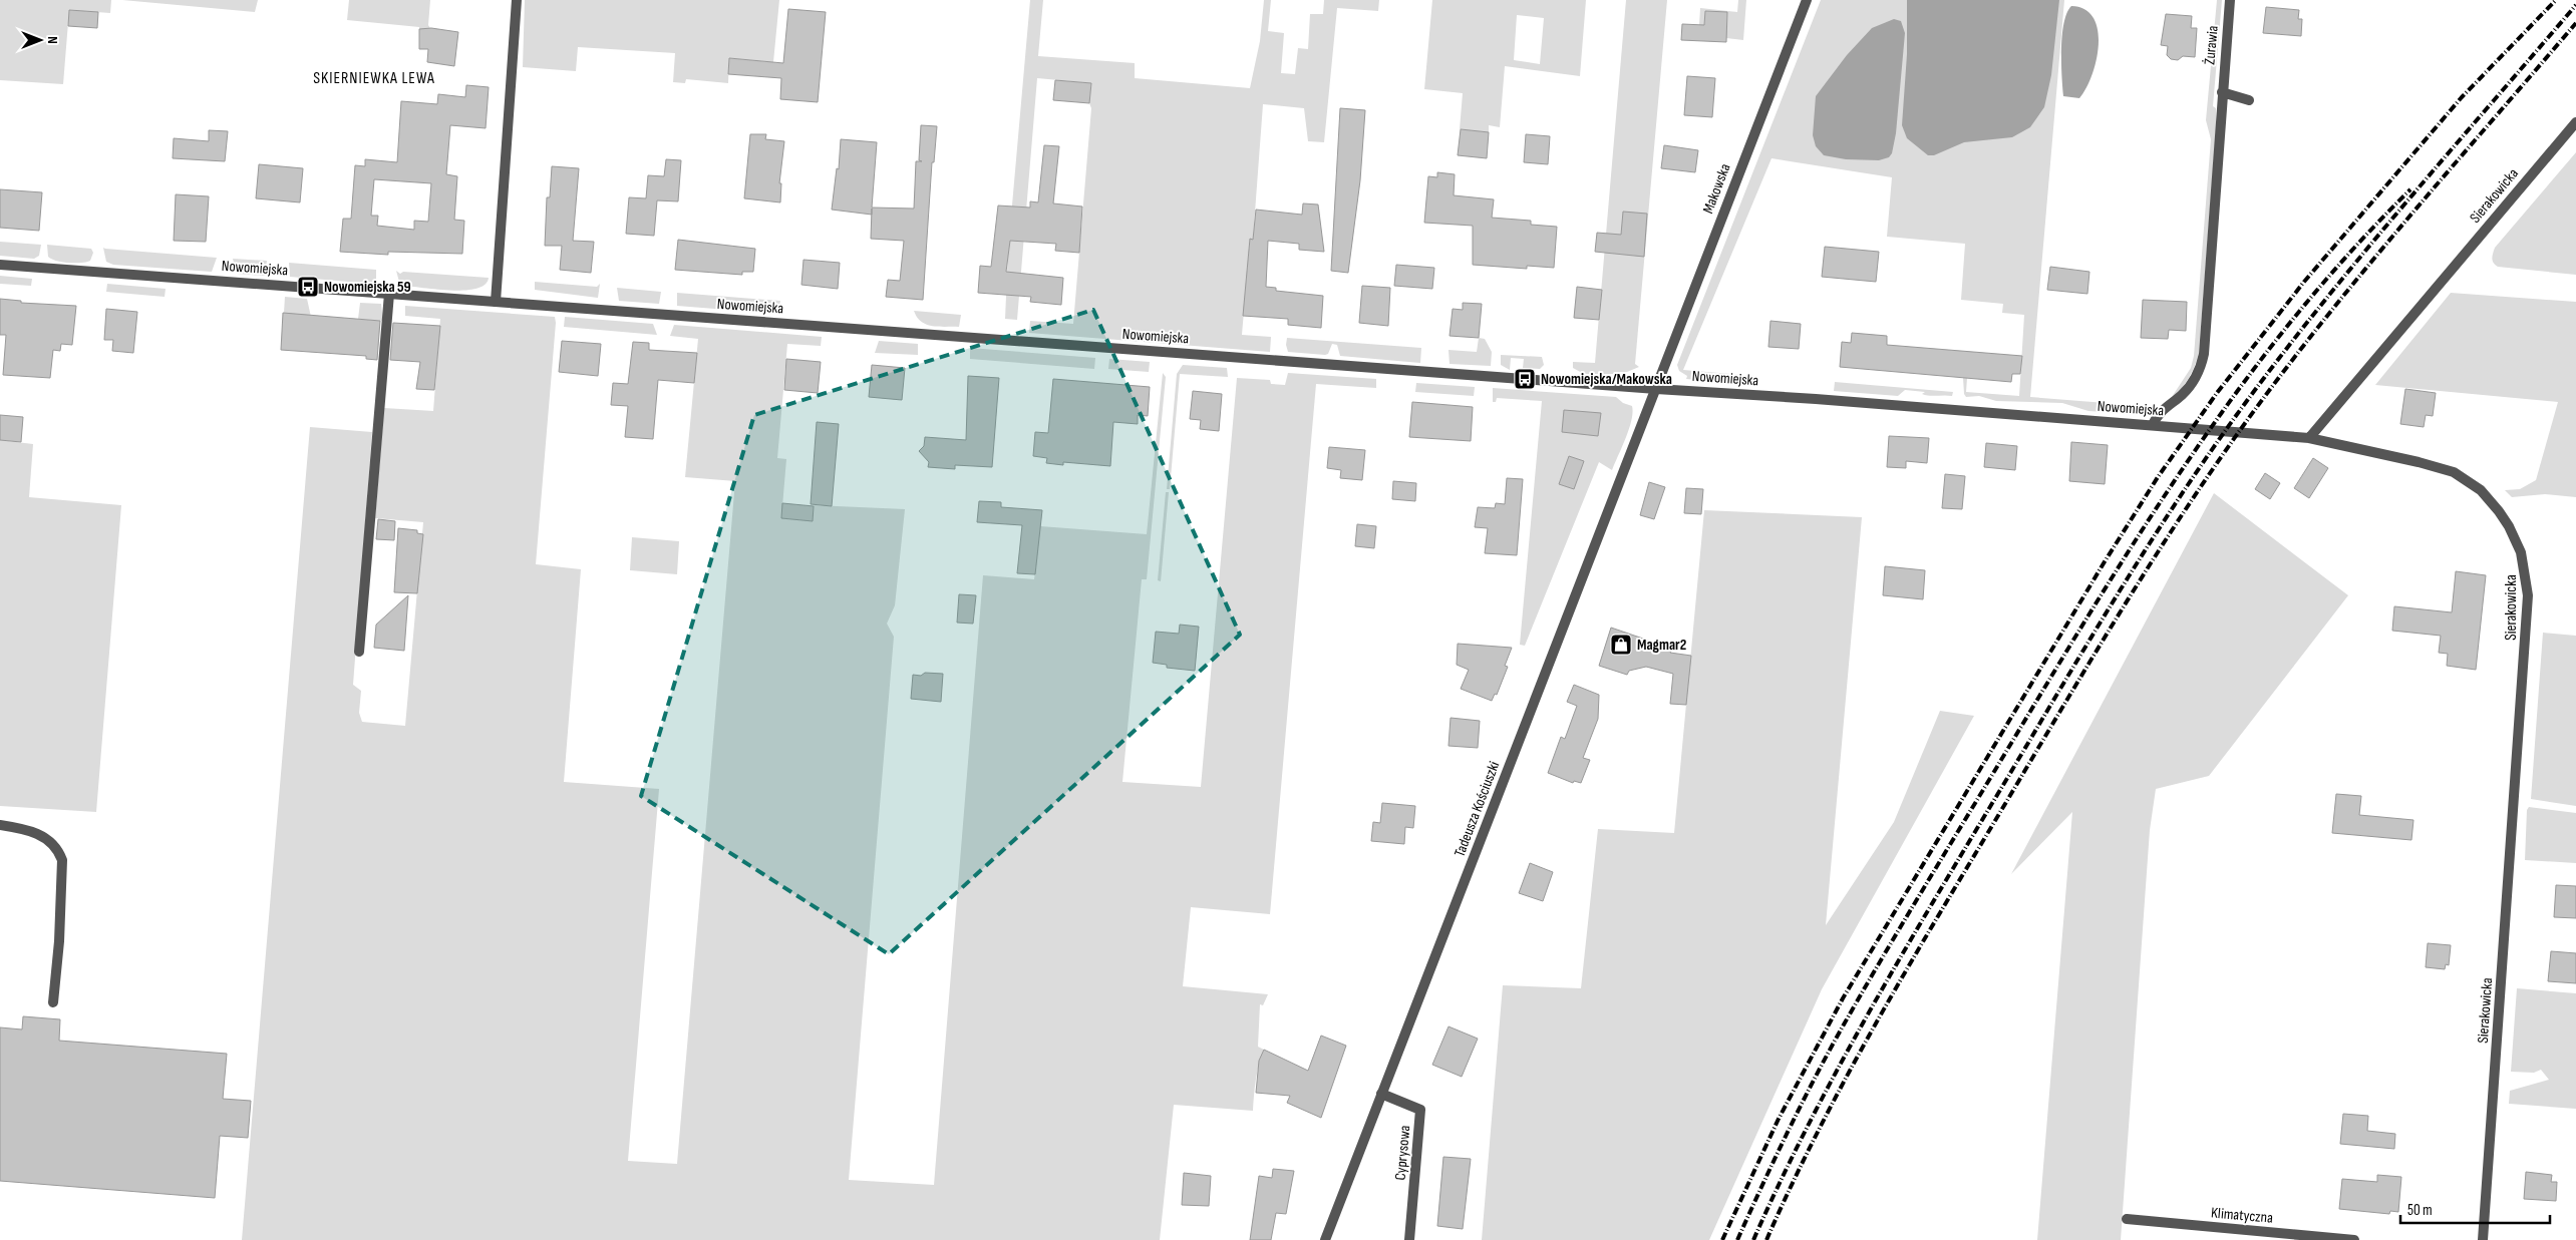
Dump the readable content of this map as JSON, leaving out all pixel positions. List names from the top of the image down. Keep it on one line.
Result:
{"streets":{"street":["Żurawia","Makowska","Sierakowicka","Nowomiejska","Tadeusza Kościuszki","Cyprysowa","Klimatyczna"]},"crossings":[["Żurawia","Nowomiejska"],["Makowska","Nowomiejska"],["Makowska","Tadeusza Kościuszki"],["Sierakowicka","Nowomiejska"],["Nowomiejska","Tadeusza Kościuszki"],["Tadeusza Kościuszki","Cyprysowa"]],"districts":["SKIERNIEWKA LEWA"],"places":{"bus stop":["Nowomiejska 59","Nowomiejska/Makowska"],"shop":["Magmar2"]},"scale_bar":"50 m","north":"right"}
